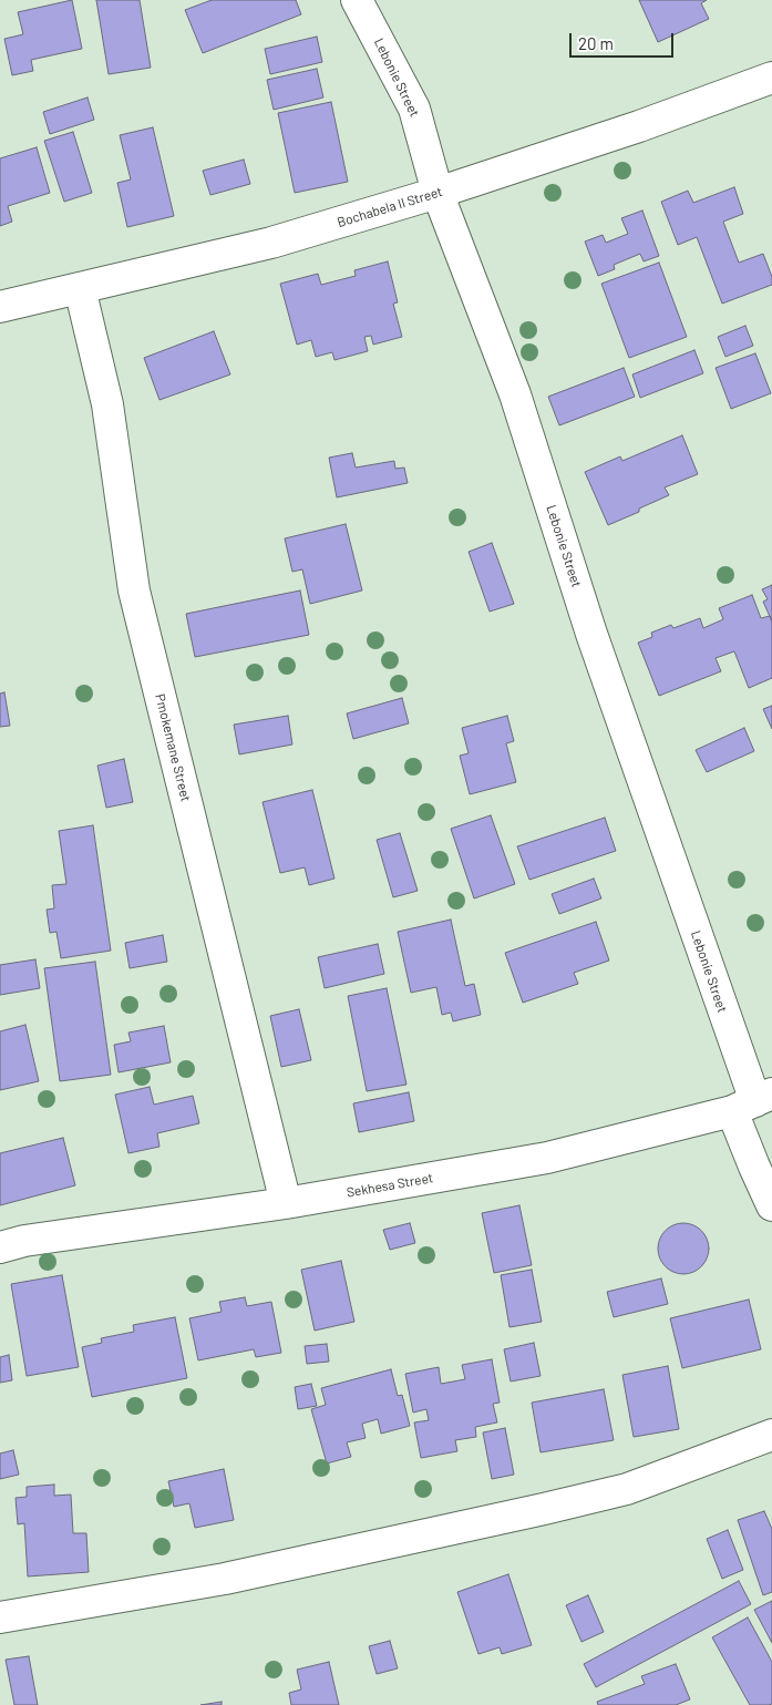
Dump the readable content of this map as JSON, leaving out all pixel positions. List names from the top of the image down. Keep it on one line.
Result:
{"streets":{"street":["Lebonie Street","Bochabela II Street","Pmokemane Street","Sekhesa Street"]},"crossings":[["Lebonie Street","Bochabela II Street"],["Lebonie Street","Sekhesa Street"],["Bochabela II Street","Pmokemane Street"],["Pmokemane Street","Sekhesa Street"]],"scale_bar":"20 m"}
